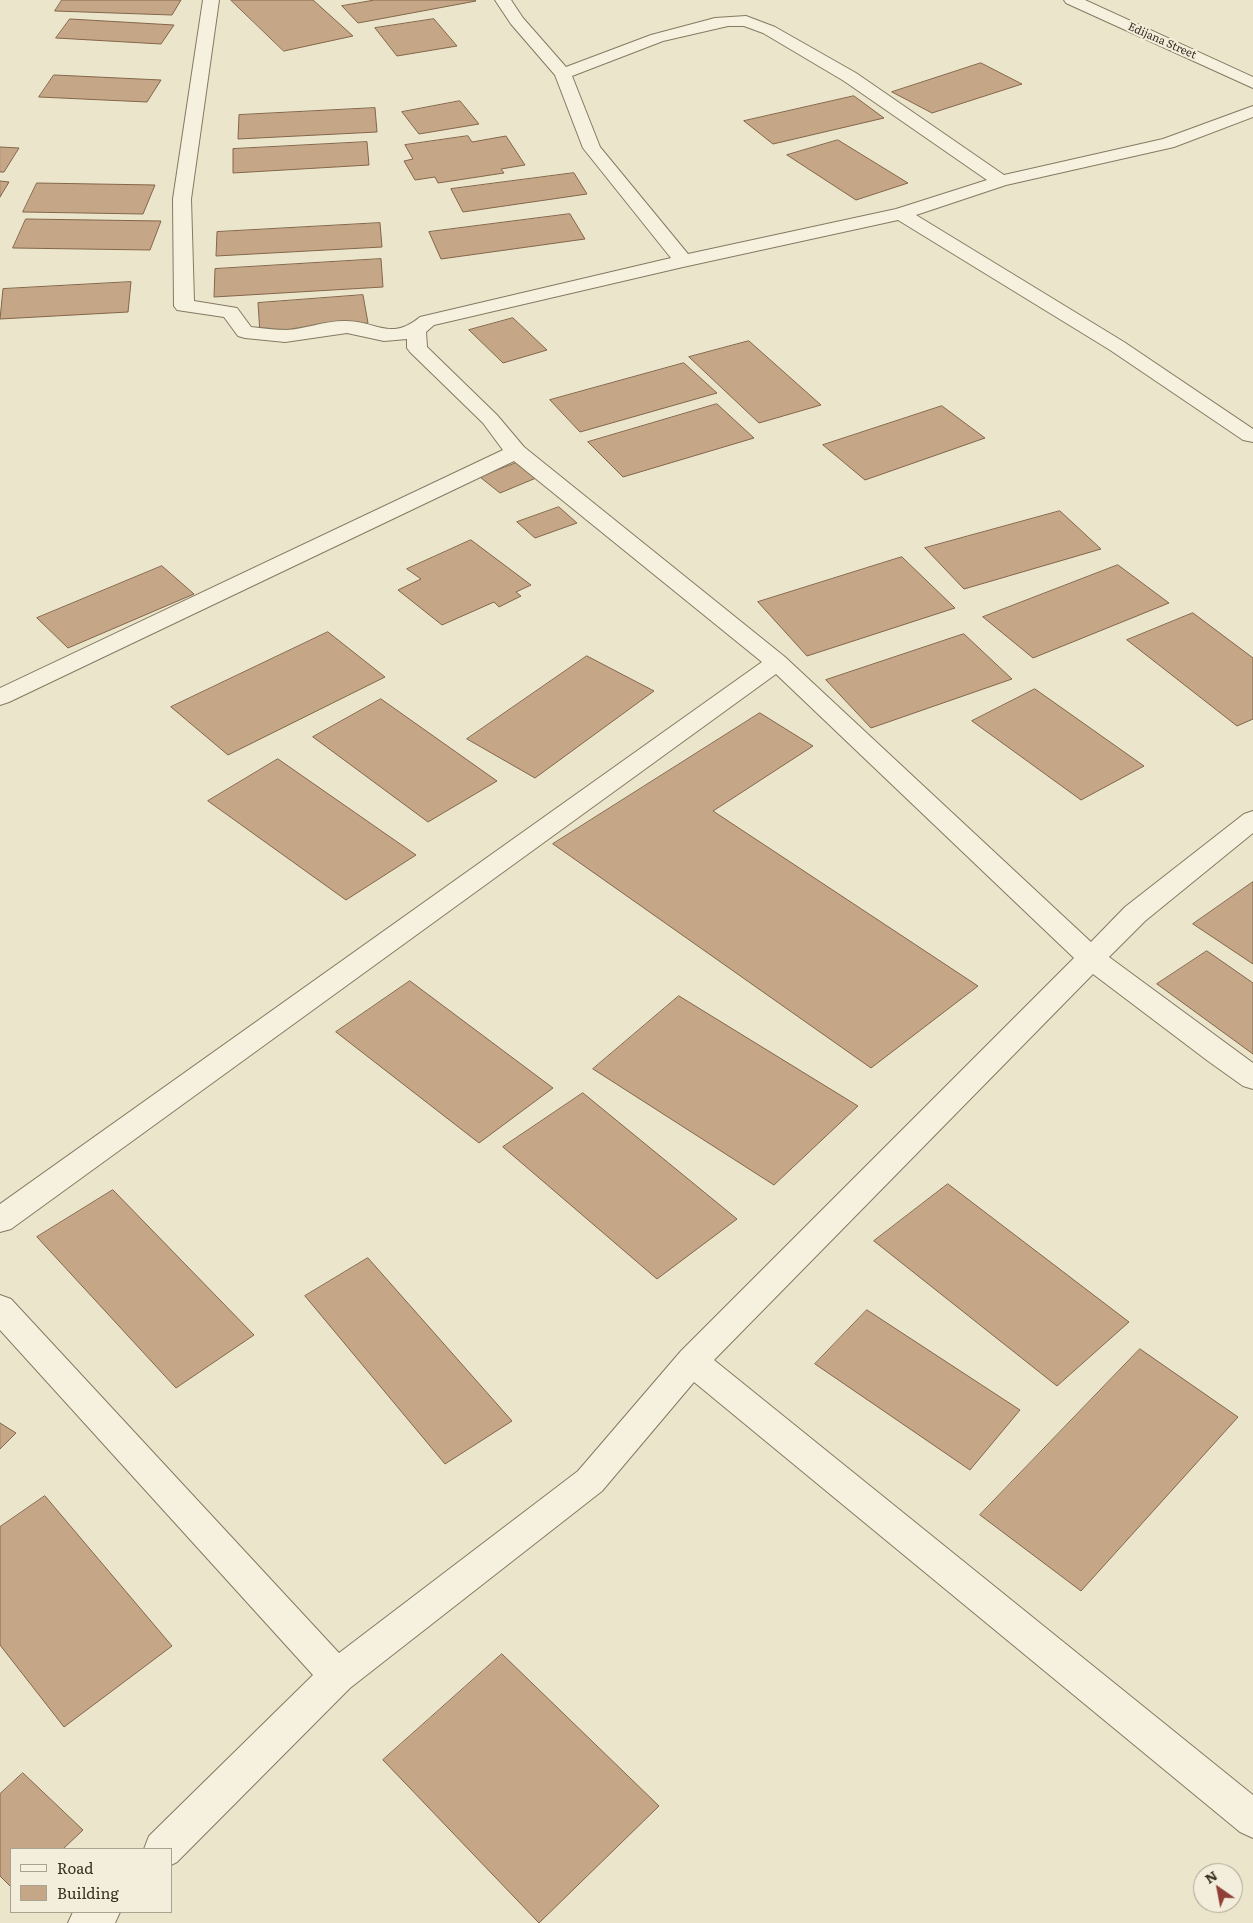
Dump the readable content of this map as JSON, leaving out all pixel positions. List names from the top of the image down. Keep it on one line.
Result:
{"streets":{"street":["Edijana Street"]},"legend":["Road","Building"],"north":"top left"}
